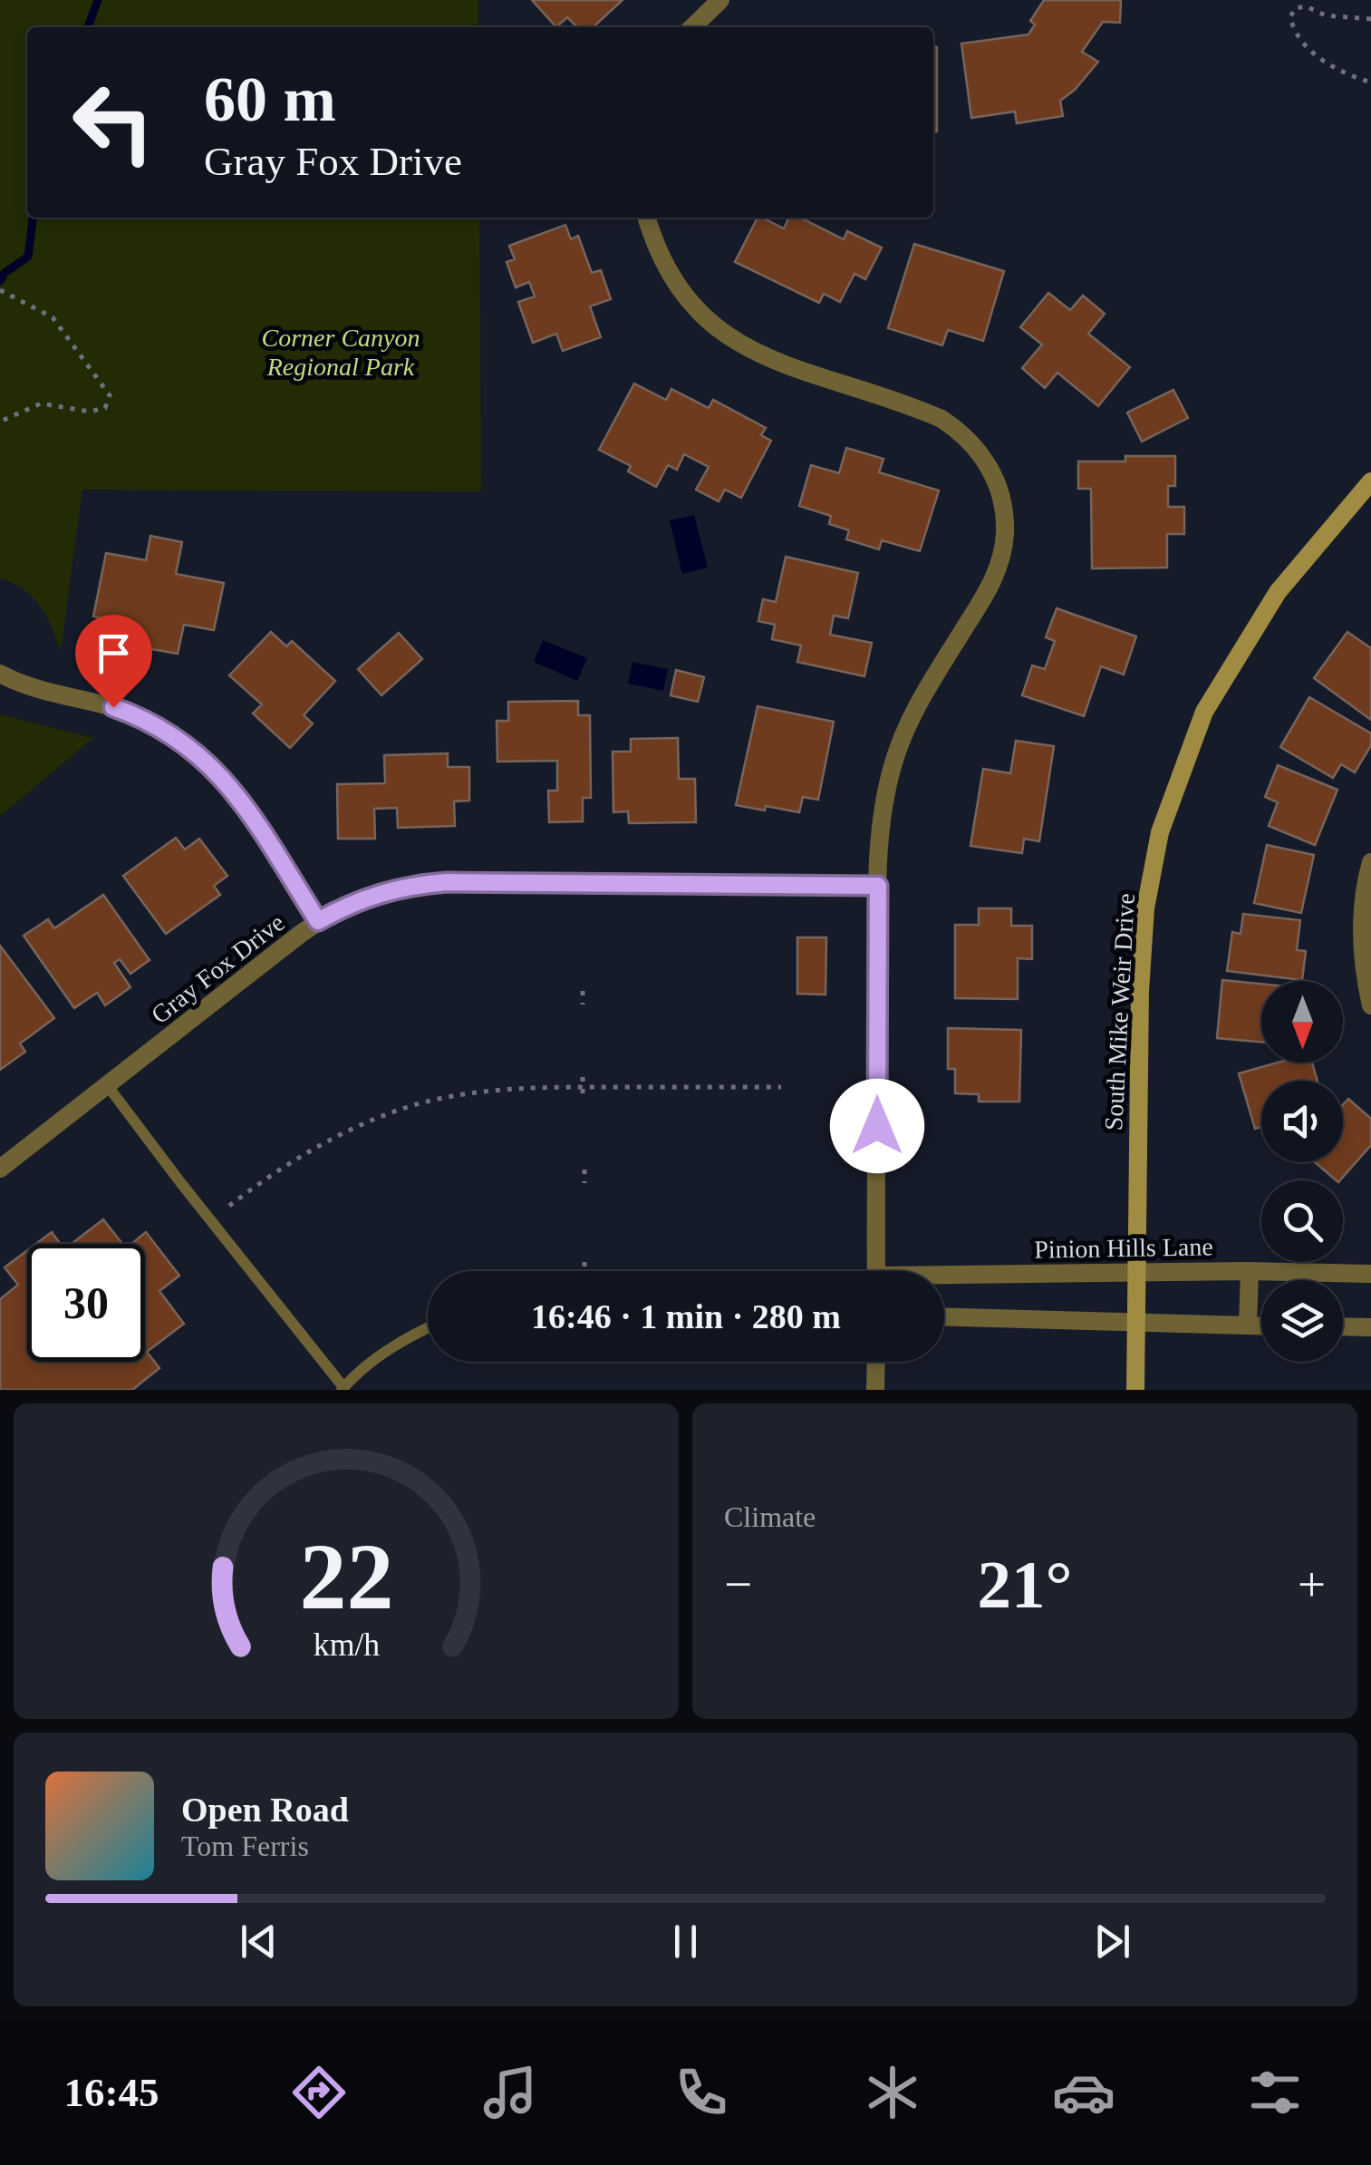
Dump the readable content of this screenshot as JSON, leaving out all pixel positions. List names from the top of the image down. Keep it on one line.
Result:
{"streets":{"street":["Gray Fox Drive","South Mike Weir Drive","Pinion Hills Lane"]},"crossings":[["South Mike Weir Drive","Pinion Hills Lane"]],"parks":["Corner Canyon Regional Park"],"north":"bottom","page":{"turn":["60 m","Gray Fox Drive"],"limit":"30","trip":"16:46 · 1 min · 280 m","tile":"Climate","heat":["−","21°","+"],"song":["Open Road","Tom Ferris"],"tabs":"16:45","gauge":["22","km/h"]}}
